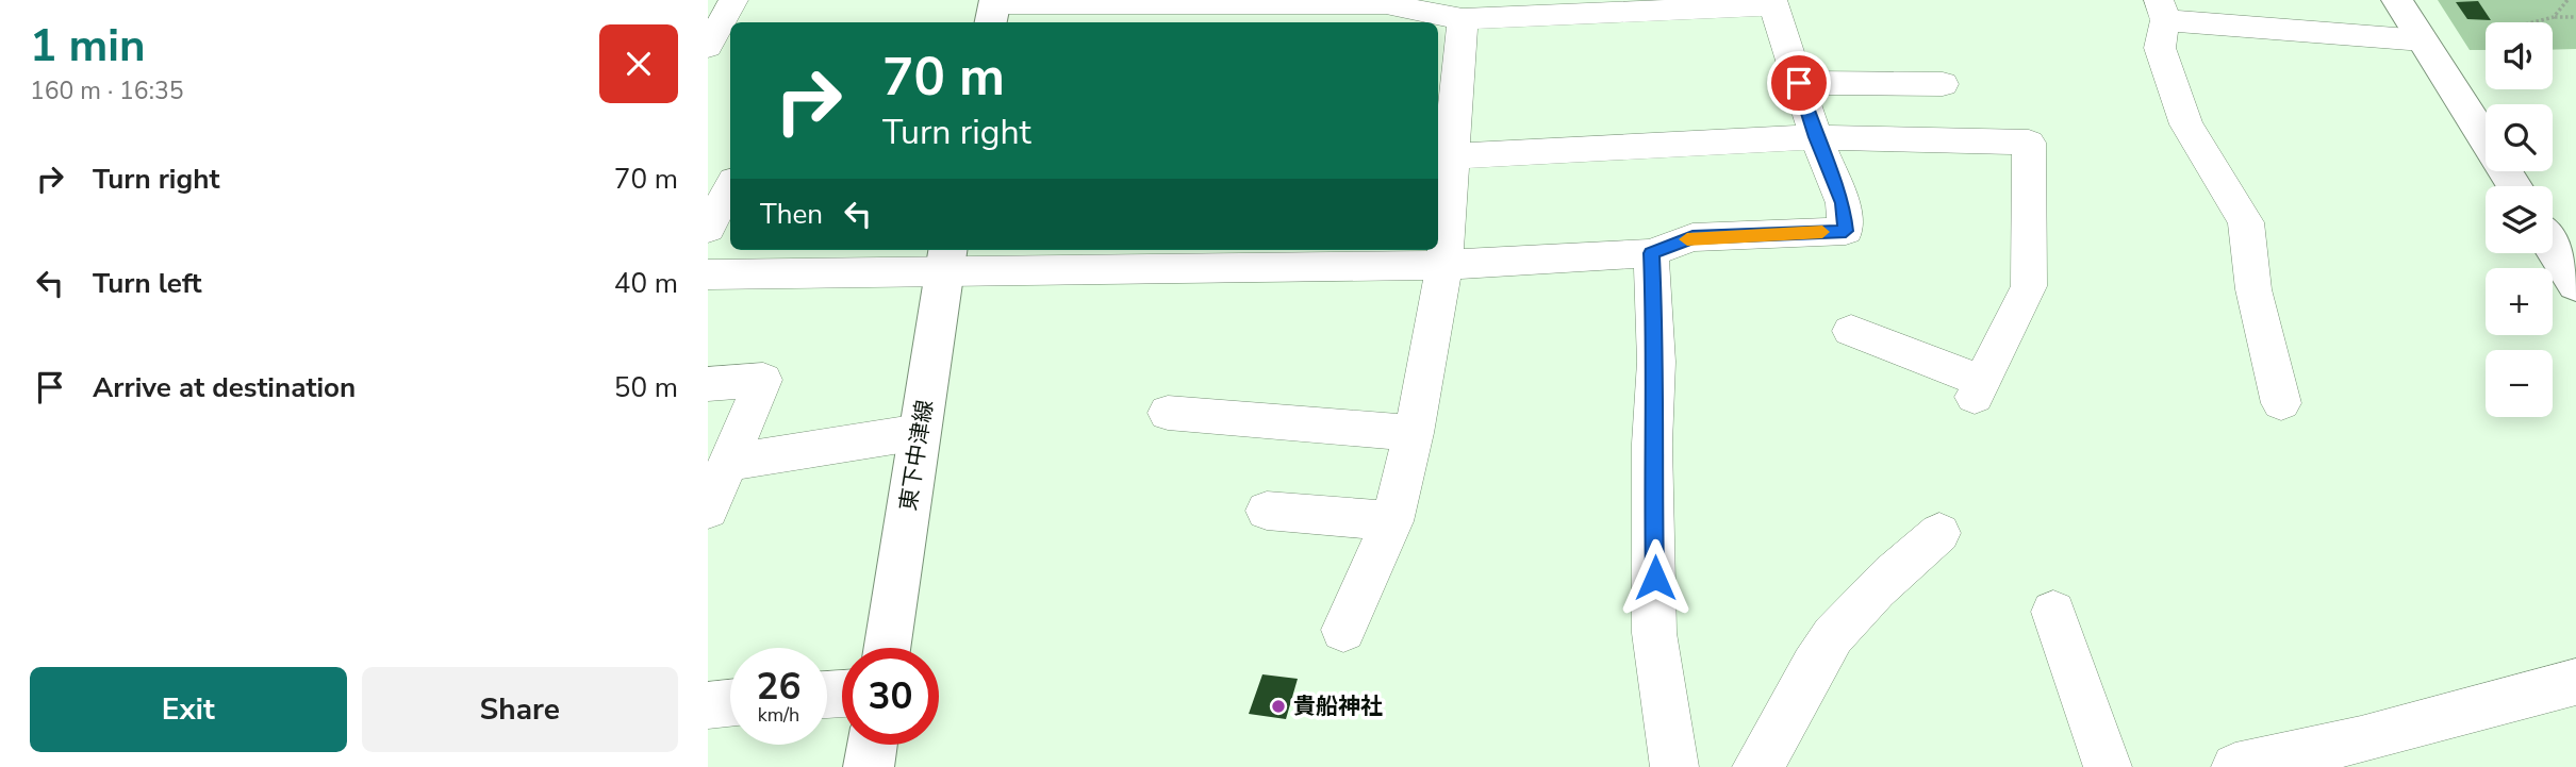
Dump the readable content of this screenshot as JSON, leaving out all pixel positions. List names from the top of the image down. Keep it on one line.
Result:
{"streets":{"main road":["東下中津線"]},"places":["貴船神社"],"page":{"heading":["1 min","160 m · 16:35"],"map_buttons":["+","−"],"turn":["70 m","Turn right"],"list":[{"name":"Turn right","value":"70 m"},{"name":"Turn left","value":"40 m"},{"name":"Arrive at destination","value":"50 m"}],"then":"Then","speed":"26 km/h","limit":"30","buttons":["Exit","Share"]}}
